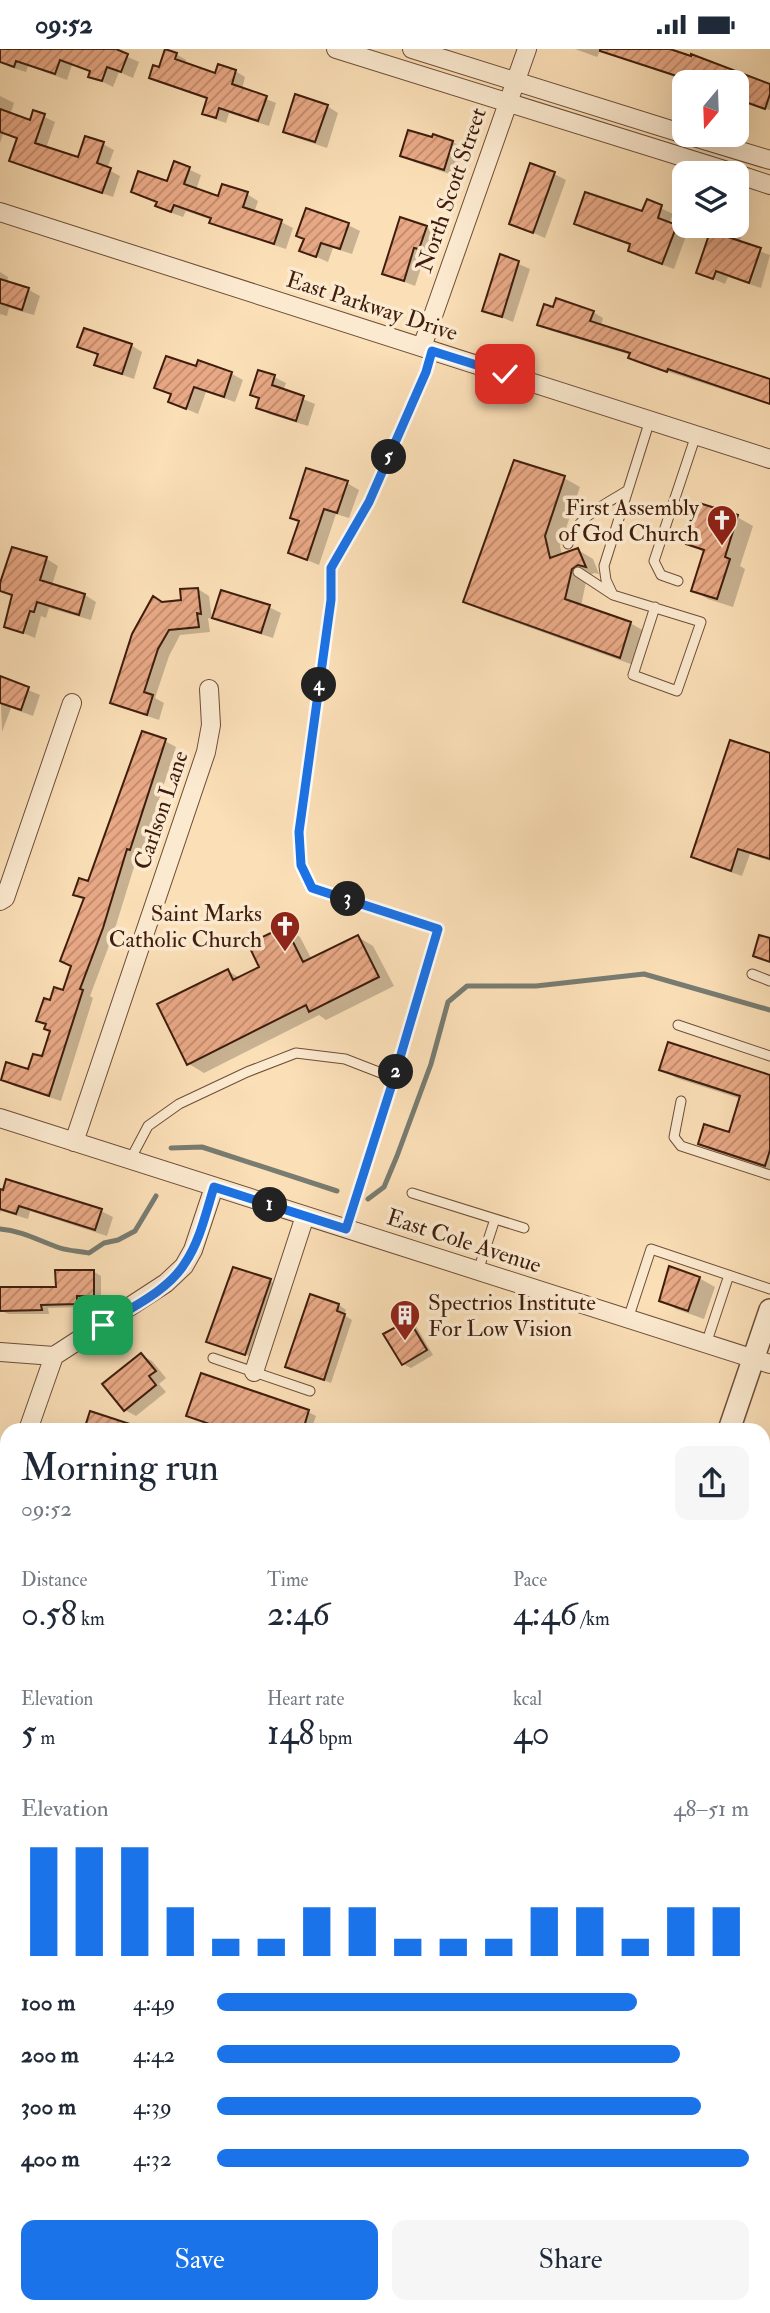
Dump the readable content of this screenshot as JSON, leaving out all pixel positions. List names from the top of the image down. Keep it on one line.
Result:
{"streets":{"street":["North Scott Street","East Parkway Drive","Carlson Lane","East Cole Avenue"]},"crossings":[["North Scott Street","East Parkway Drive"],["Carlson Lane","East Cole Avenue"]],"places":{"church":["First Assembly of God Church","Saint Marks Catholic Church"],"building":["Spectrios Institute For Low Vision"]},"north":"bottom","page":{"status":"09:52","pins":["5","4","3","2","1"],"heading":["Morning run","09:52"],"stats":[["Distance","0.58 km"],["Time","2:46"],["Pace","4:46 /km"],["Elevation","5 m"],["Heart rate","148 bpm"],["kcal","40"]],"chart":["Elevation","48–51 m"],"list":[{"name":"100 m","note":"4:49"},{"name":"200 m","note":"4:42"},{"name":"300 m","note":"4:39"},{"name":"400 m","note":"4:32"}],"buttons":["Save","Share"]}}
